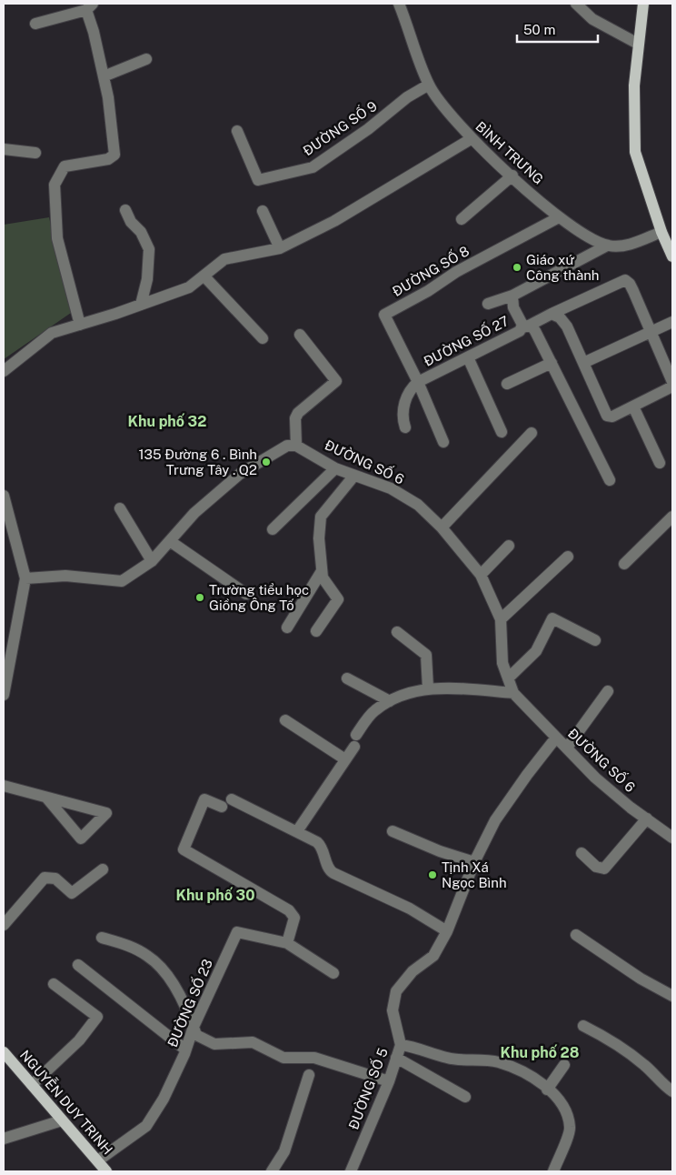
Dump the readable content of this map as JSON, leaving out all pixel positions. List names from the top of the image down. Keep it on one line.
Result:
{"streets":{"main road":["NGUYỄN DUY TRINH"],"street":["ĐƯỜNG SỐ 9","BÌNH TRƯNG","ĐƯỜNG SỐ 8","ĐƯỜNG SỐ 27","ĐƯỜNG SỐ 6","ĐƯỜNG SỐ 23","ĐƯỜNG SỐ 5"]},"crossings":[["ĐƯỜNG SỐ 9","BÌNH TRƯNG"],["BÌNH TRƯNG","ĐƯỜNG SỐ 8"],["BÌNH TRƯNG","ĐƯỜNG SỐ 27"],["ĐƯỜNG SỐ 8","ĐƯỜNG SỐ 27"],["ĐƯỜNG SỐ 6","ĐƯỜNG SỐ 5"],["ĐƯỜNG SỐ 23","NGUYỄN DUY TRINH"]],"districts":["Khu phố 32","Khu phố 30","Khu phố 28"],"places":["Giáo xứ Công thành","135 Đường 6 . Bình Trưng Tây . Q2","Trường tiểu học Giồng Ông Tố","Tịnh Xá Ngọc Bình"],"scale_bar":"50 m"}
